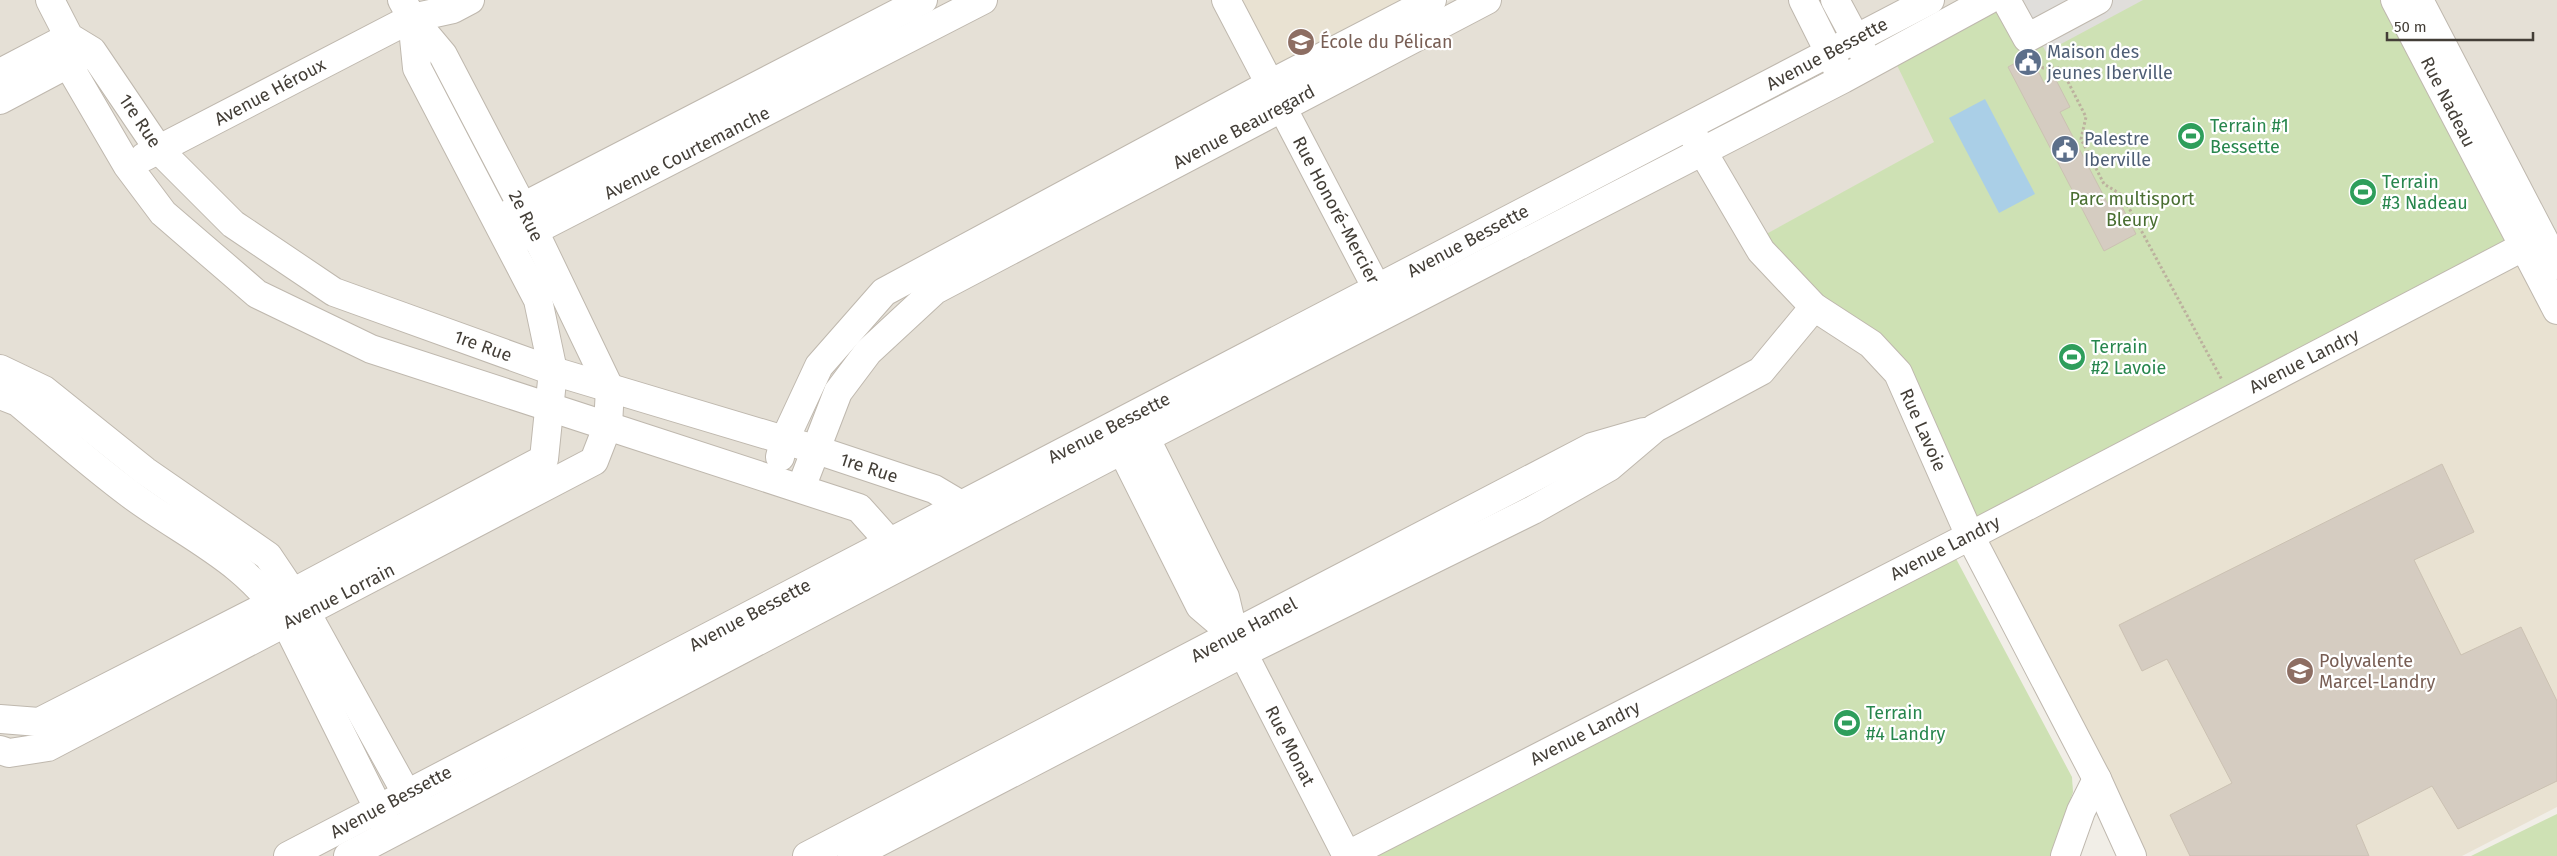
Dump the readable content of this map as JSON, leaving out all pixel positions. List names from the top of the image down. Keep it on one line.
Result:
{"streets":{"street":["Avenue Bessette","Avenue Héroux","Rue Nadeau","1re Rue","Avenue Beauregard","Avenue Courtemanche","Rue Honoré-Mercier","2e Rue","Avenue Landry","Rue Lavoie","Avenue Lorrain","Avenue Hamel","Rue Monat"]},"crossings":[["Avenue Bessette","1re Rue"],["Avenue Bessette","Rue Honoré-Mercier"],["Avenue Bessette","Rue Lavoie"],["Avenue Bessette","Rue Monat"],["Avenue Héroux","1re Rue"],["Avenue Héroux","2e Rue"],["Rue Nadeau","Avenue Landry"],["1re Rue","Avenue Beauregard"],["1re Rue","2e Rue"],["1re Rue","Avenue Lorrain"],["Avenue Beauregard","Rue Honoré-Mercier"],["Avenue Courtemanche","2e Rue"],["2e Rue","Avenue Lorrain"],["Avenue Landry","Rue Lavoie"],["Avenue Landry","Rue Monat"],["Rue Lavoie","Avenue Hamel"],["Avenue Hamel","Rue Monat"]],"parks":["Parc multisport Bleury"],"places":{"school or university":["École du Pélican","Polyvalente Marcel-Landry"],"public building":["Maison des jeunes Iberville","Palestre Iberville"],"sports":["Terrain #1 Bessette","Terrain #3 Nadeau","Terrain #2 Lavoie","Terrain #4 Landry"]},"scale_bar":"50 m"}
